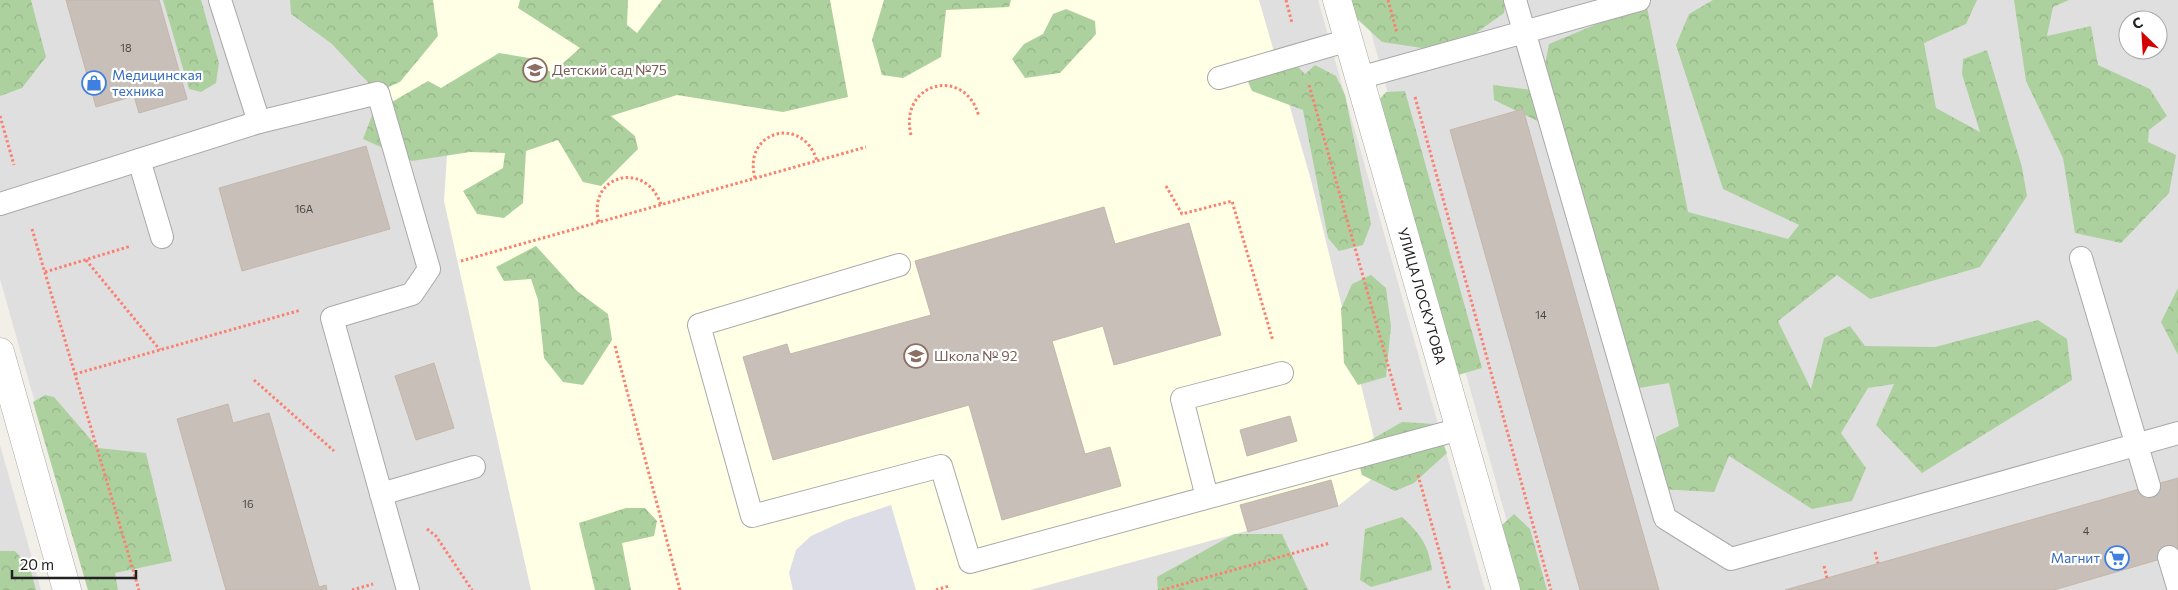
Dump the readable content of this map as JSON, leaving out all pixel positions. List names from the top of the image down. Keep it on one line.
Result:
{"streets":{"street":["УЛИЦА ЛОСКУТОВА"]},"places":{"school or university":["Детский сад №75","Школа № 92"],"shop":["Медицинская техника"],"supermarket":["Магнит"]},"house_numbers":["18","16А","14","16","4"],"scale_bar":"20 m","north":"top left"}
